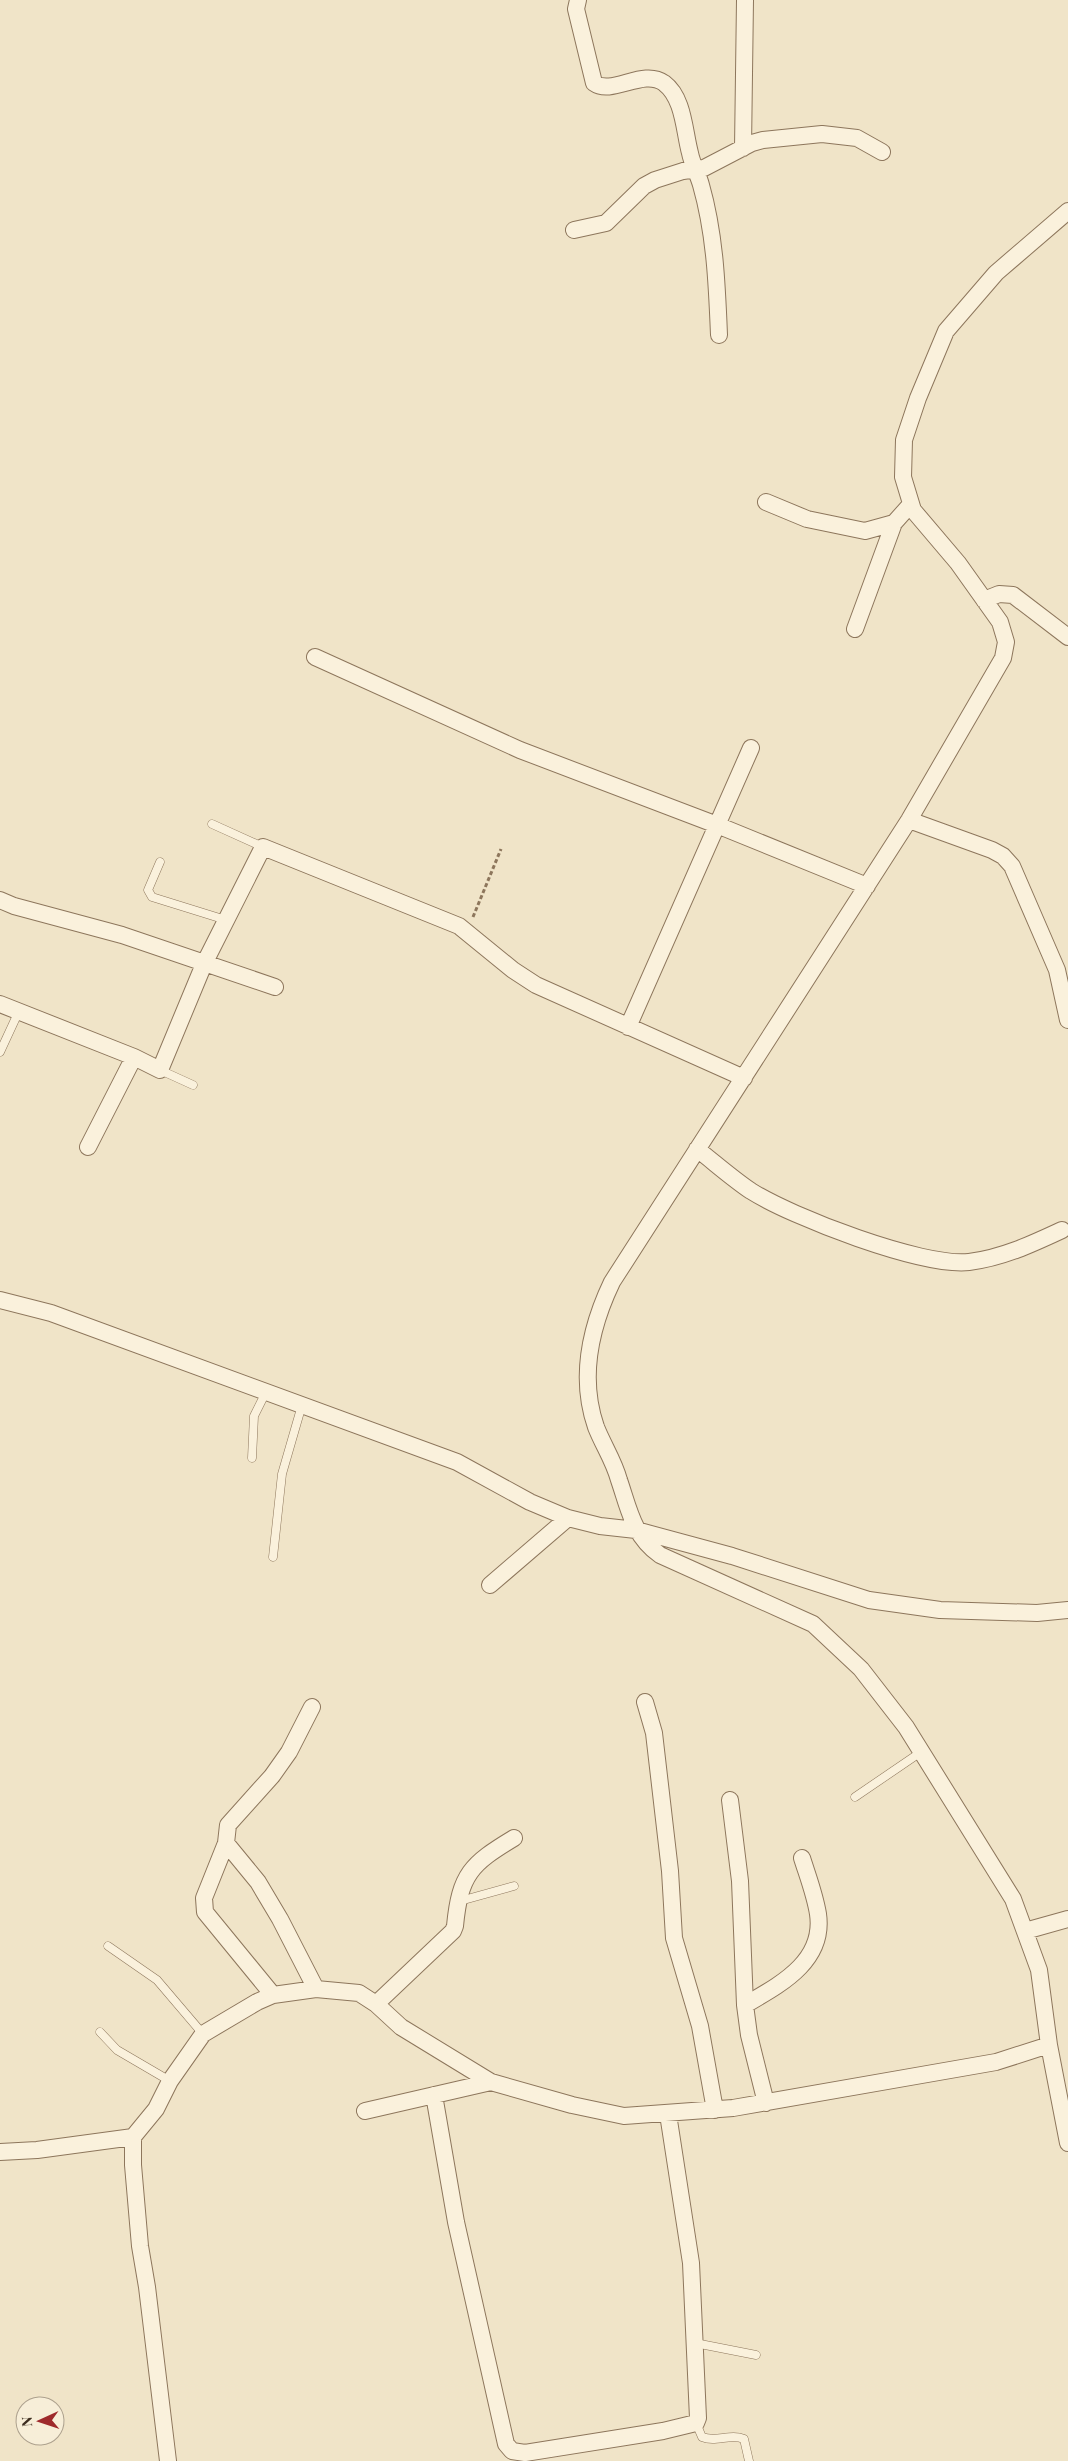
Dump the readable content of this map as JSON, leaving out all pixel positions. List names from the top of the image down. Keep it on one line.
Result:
{"north":"left"}
